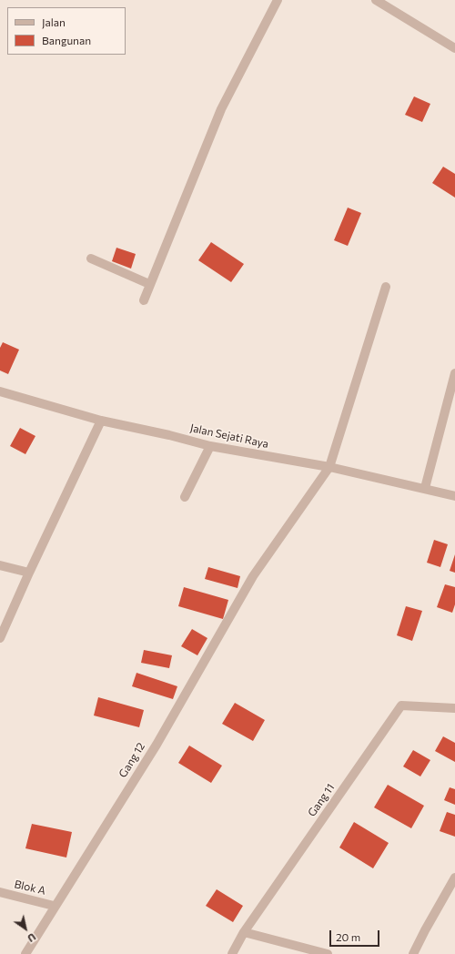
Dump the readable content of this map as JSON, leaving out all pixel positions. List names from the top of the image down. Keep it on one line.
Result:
{"streets":{"street":["Jalan Sejati Raya","Gang 12","Gang 11","Blok A"]},"crossings":[["Jalan Sejati Raya","Gang 12"],["Gang 12","Blok A"]],"legend":["Jalan","Bangunan"],"scale_bar":"20 m","north":"bottom right"}
